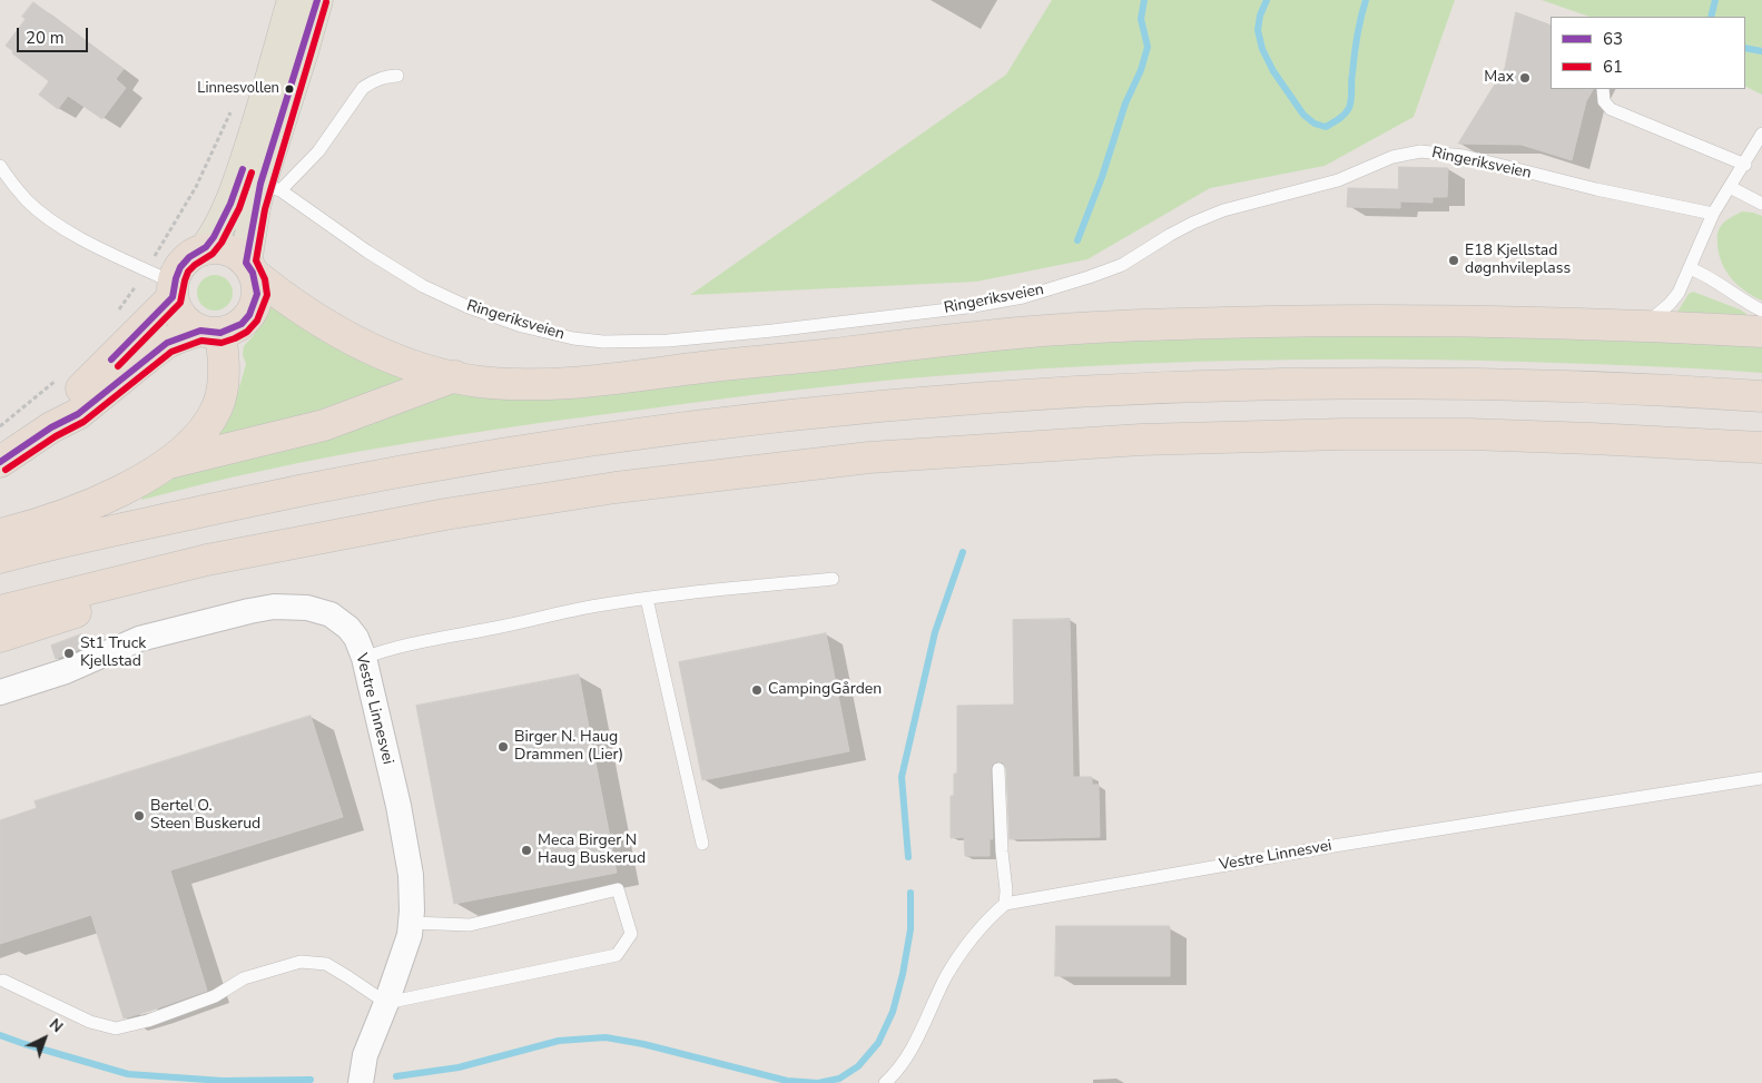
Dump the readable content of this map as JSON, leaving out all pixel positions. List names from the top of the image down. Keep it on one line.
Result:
{"streets":{"street":["Vestre Linnesvei"],"lane":["Ringeriksveien"]},"places":["Max","Linnesvollen","E18 Kjellstad døgnhvileplass","St1 Truck Kjellstad","CampingGården","Birger N. Haug Drammen (Lier)","Bertel O. Steen Buskerud","Meca Birger N Haug Buskerud"],"lines":["transit line 63","transit line 61"],"legend":["63","61"],"scale_bar":"20 m","north":"top right"}
